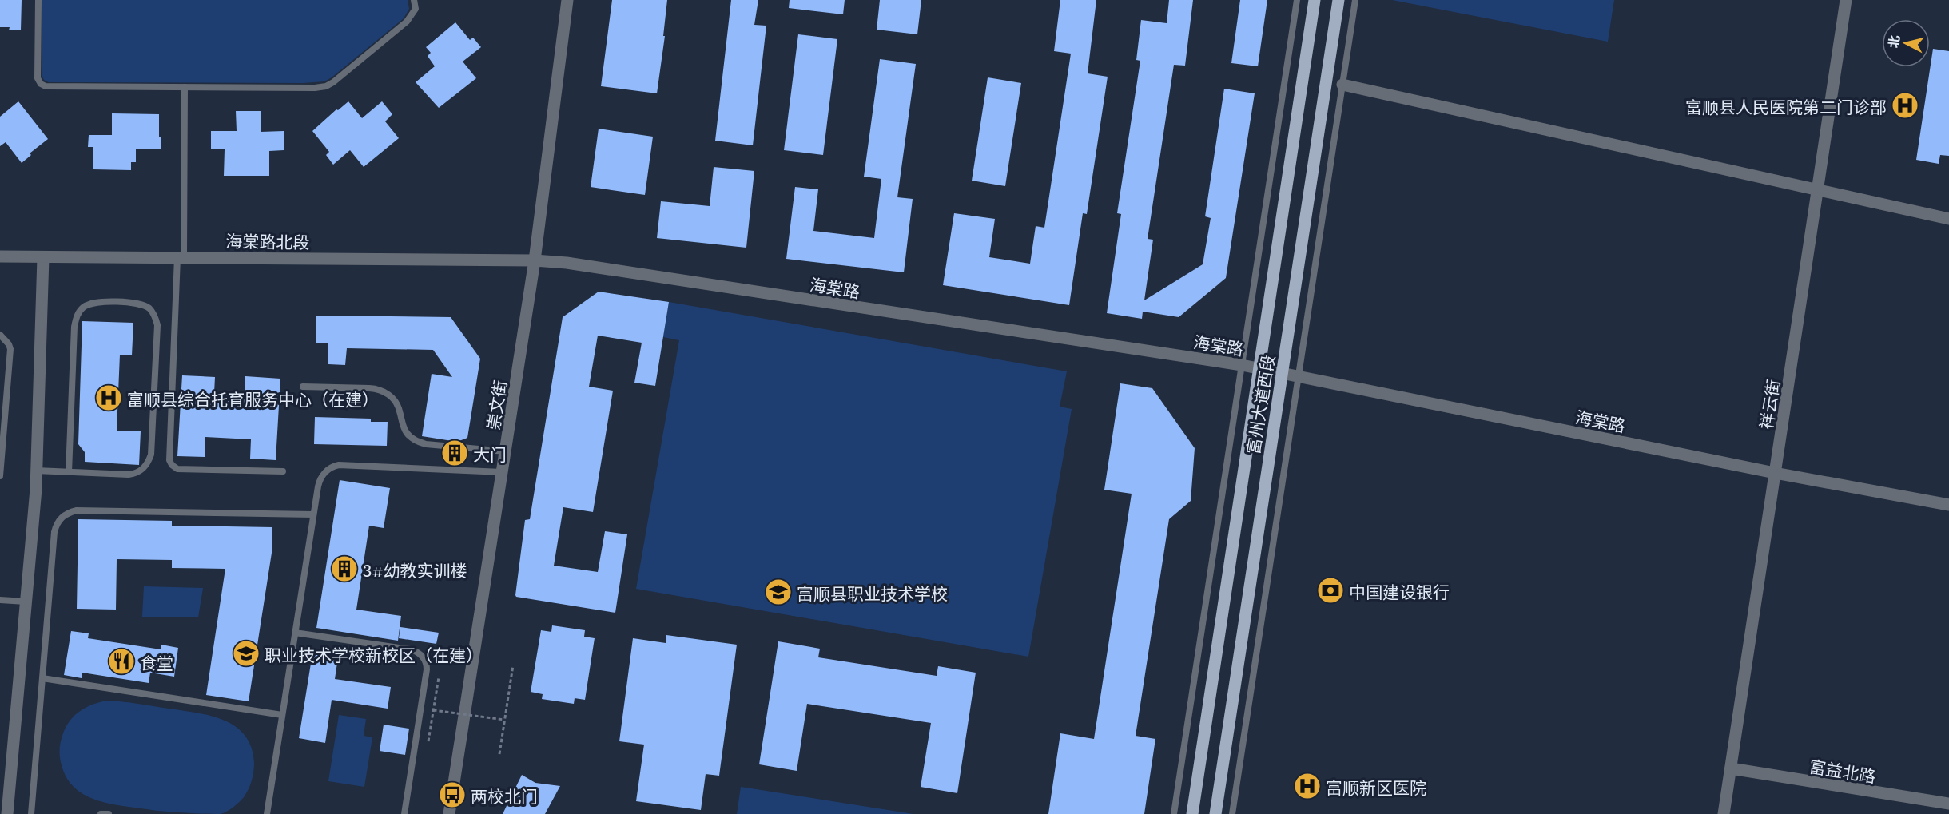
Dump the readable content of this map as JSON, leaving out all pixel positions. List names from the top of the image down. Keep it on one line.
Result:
{"streets":{"main road":["富州大道西段"],"street":["海棠路北段","海棠路","祥云街","崇文街","富益北路"]},"crossings":[["海棠路北段","海棠路"],["海棠路北段","崇文街"],["海棠路","富州大道西段"],["海棠路","祥云街"],["海棠路","崇文街"],["祥云街","富益北路"]],"places":{"hospital":["富顺县人民医院第二门诊部","富顺县综合托育服务中心（在建）","富顺新区医院"],"building":["大门","3#幼教实训楼"],"bank":["中国建设银行"],"school or university":["富顺县职业技术学校","职业技术学校新校区（在建）"],"restaurant":["食堂"],"bus stop":["两校北门"]},"north":"left"}
